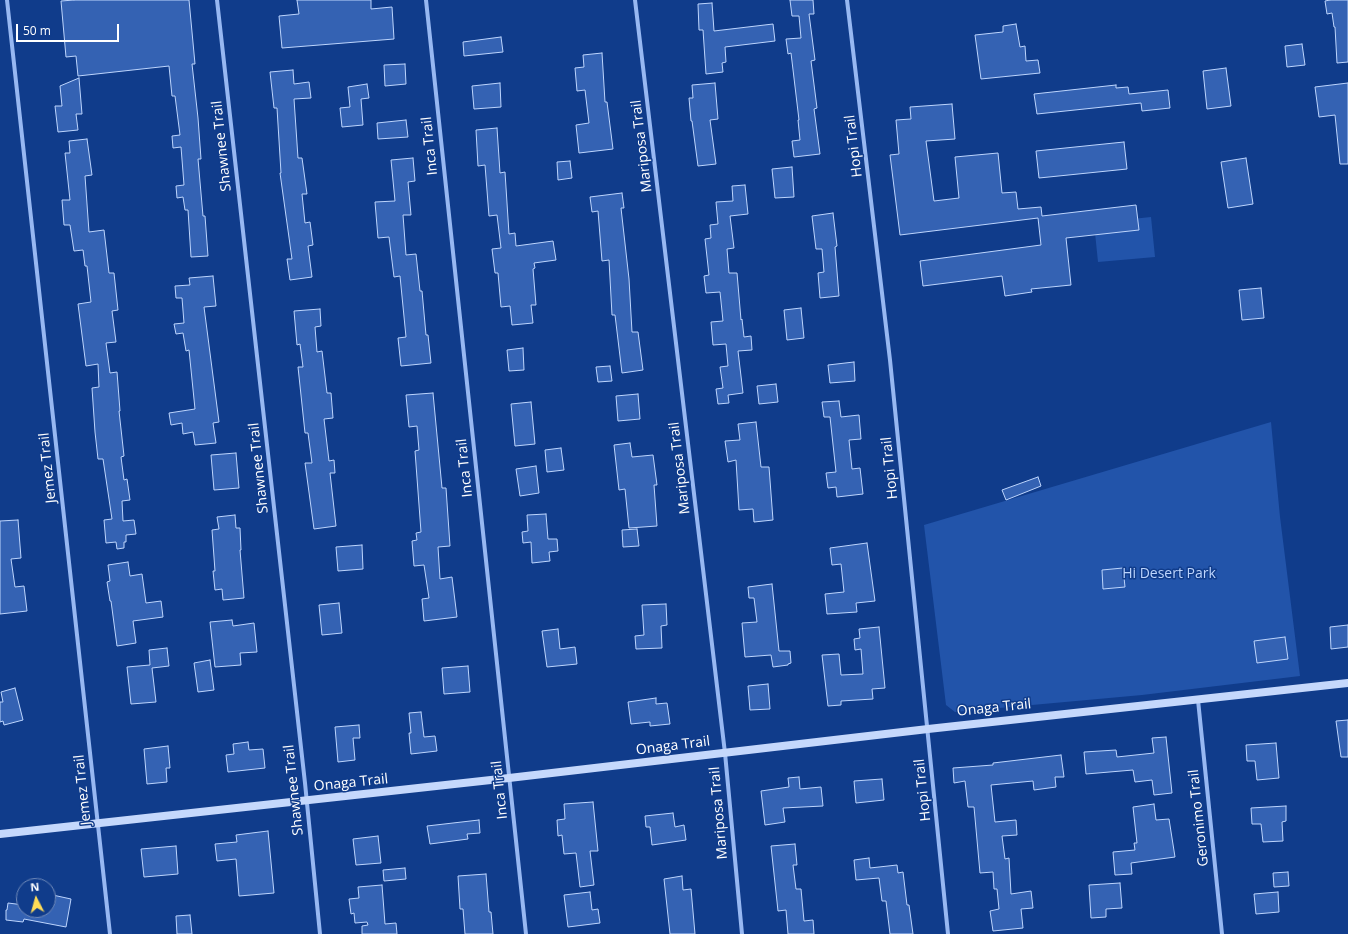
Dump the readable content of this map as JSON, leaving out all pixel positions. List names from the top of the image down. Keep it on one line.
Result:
{"streets":{"street":["Shawnee Trail","Inca Trail","Mariposa Trail","Hopi Trail","Jemez Trail","Onaga Trail","Geronimo Trail"]},"crossings":[["Shawnee Trail","Onaga Trail"],["Inca Trail","Onaga Trail"],["Mariposa Trail","Onaga Trail"],["Hopi Trail","Onaga Trail"],["Jemez Trail","Onaga Trail"],["Onaga Trail","Geronimo Trail"]],"parks":["Hi Desert Park"],"scale_bar":"50 m","north":"top"}
